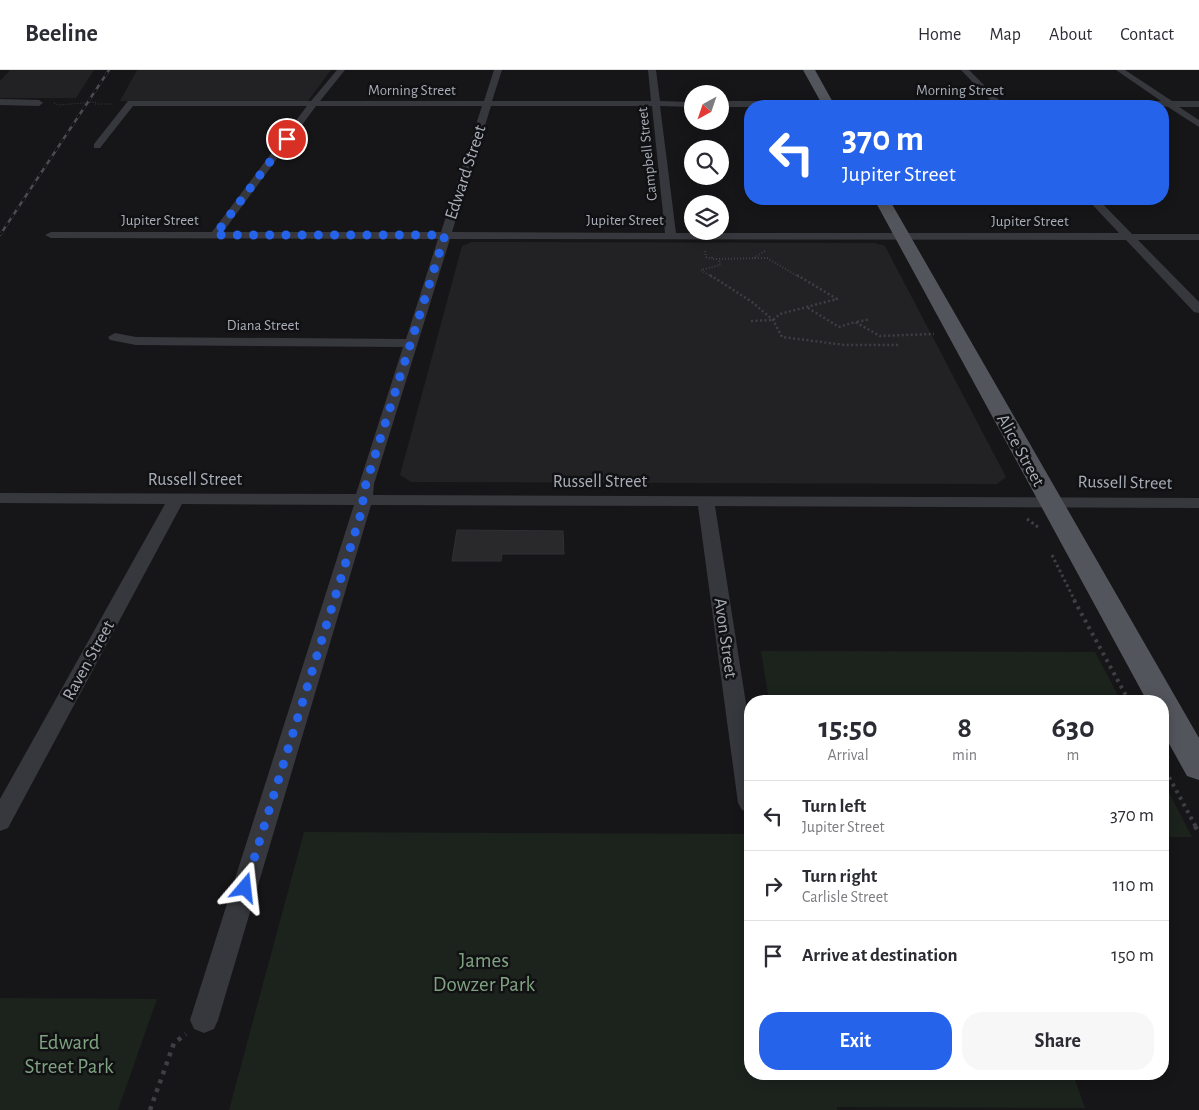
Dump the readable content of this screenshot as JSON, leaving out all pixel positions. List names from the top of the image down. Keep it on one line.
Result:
{"streets":{"main road":["Alice Street"],"street":["Morning Street","Campbell Street","Edward Street","Jupiter Street","Diana Street","Russell Street","Avon Street","Raven Street"]},"crossings":[["Morning Street","Campbell Street"],["Morning Street","Edward Street"],["Campbell Street","Jupiter Street"],["Edward Street","Jupiter Street"],["Edward Street","Diana Street"],["Edward Street","Russell Street"],["Jupiter Street","Alice Street"],["Alice Street","Russell Street"],["Russell Street","Avon Street"],["Russell Street","Raven Street"]],"parks":["James Dowzer Park","Edward Street Park"],"north":"bottom left","page":{"header":"Beeline","nav":["Home","Map","About","Contact"],"turn":["370 m","Jupiter Street"],"eta":["15:50","Arrival","8","min","630","m"],"list":[{"name":"Turn left","note":"Jupiter Street","value":"370 m"},{"name":"Turn right","note":"Carlisle Street","value":"110 m"},{"name":"Arrive at destination","value":"150 m"}],"buttons":["Exit","Share"]}}
